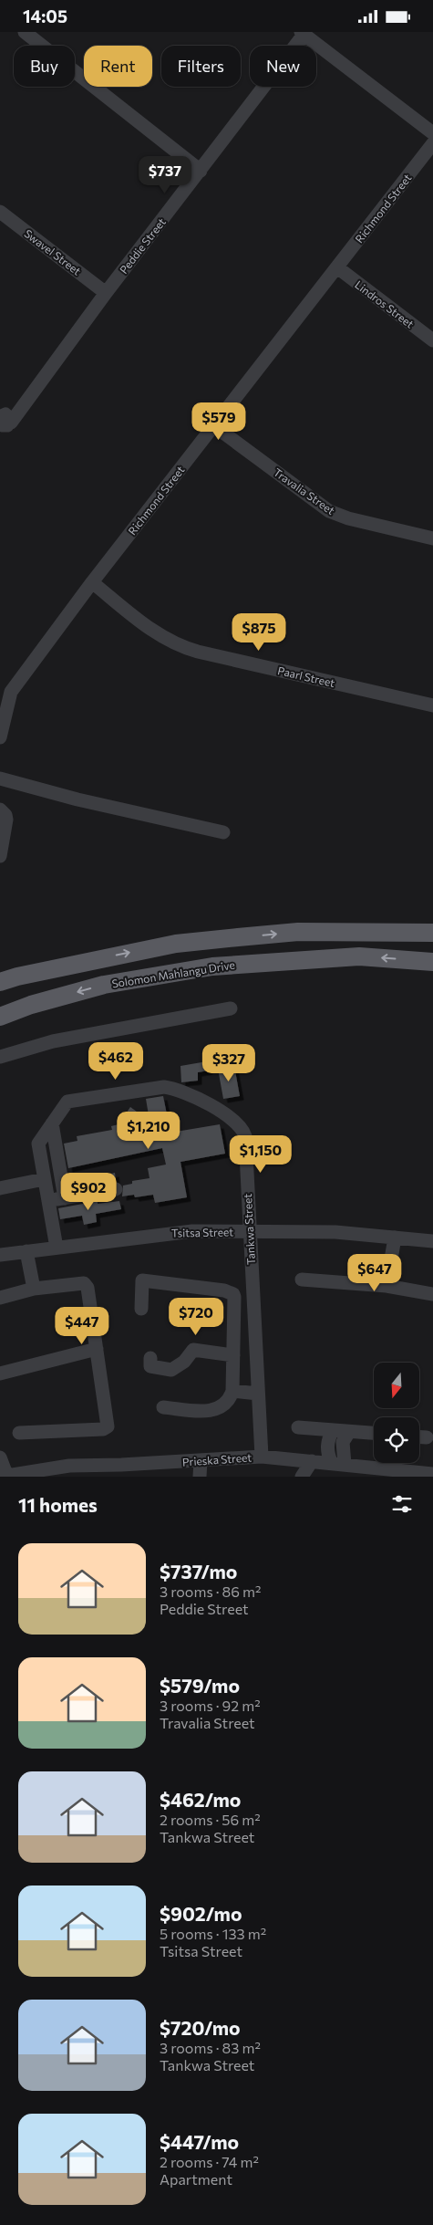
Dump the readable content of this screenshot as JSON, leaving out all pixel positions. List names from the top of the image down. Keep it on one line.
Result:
{"streets":{"main road":["Solomon Mahlangu Drive"],"street":["Richmond Street","Peddie Street","Swavel Street","Lindros Street","Travalia Street","Paarl Street","Tankwa Street","Tsitsa Street","Prieska Street"]},"crossings":[["Richmond Street","Lindros Street"],["Richmond Street","Travalia Street"],["Richmond Street","Paarl Street"],["Peddie Street","Swavel Street"],["Tankwa Street","Tsitsa Street"],["Tankwa Street","Prieska Street"]],"north":"bottom","page":{"status":"14:05","chip":["Buy","Rent","Filters","New"],"price":["$737","$579","$875","$462","$327","$1,210","$1,150","$902","$647","$720","$447"],"heading":"11 homes","list":[{"name":"$737/mo","note":"3 rooms · 86 m² · Peddie Street"},{"name":"$579/mo","note":"3 rooms · 92 m² · Travalia Street"},{"name":"$462/mo","note":"2 rooms · 56 m² · Tankwa Street"},{"name":"$902/mo","note":"5 rooms · 133 m² · Tsitsa Street"},{"name":"$720/mo","note":"3 rooms · 83 m² · Tankwa Street"},{"name":"$447/mo","note":"2 rooms · 74 m² · Apartment"}]}}
